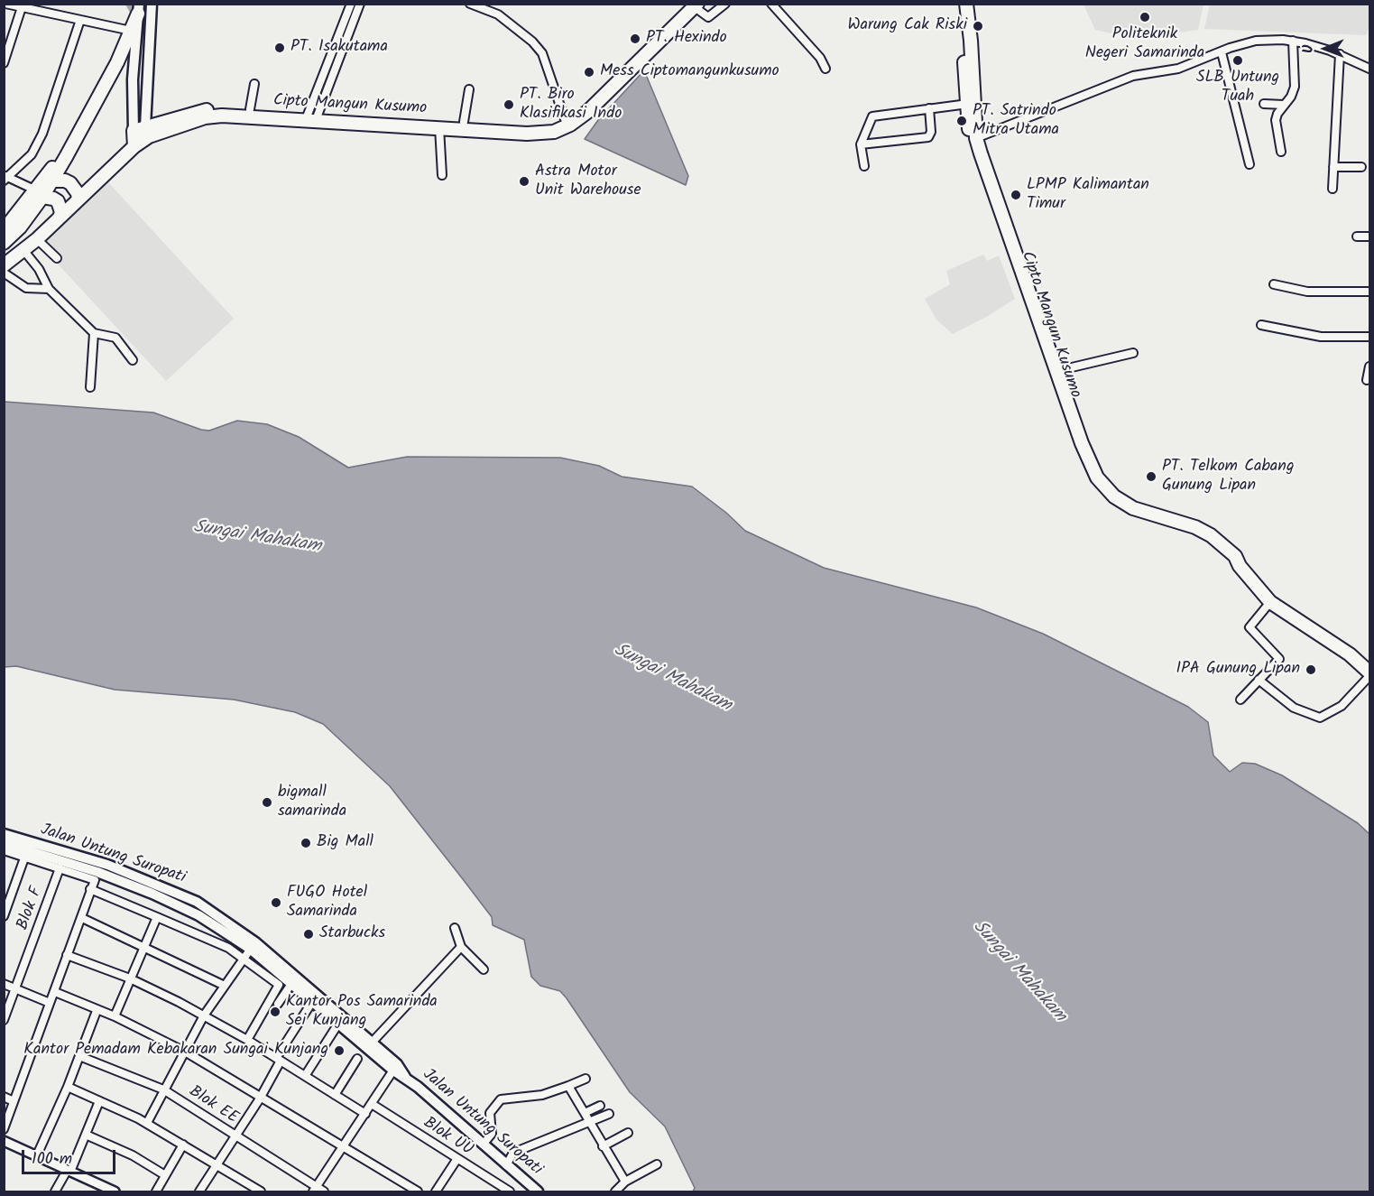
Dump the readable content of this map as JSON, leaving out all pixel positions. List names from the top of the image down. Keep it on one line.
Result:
{"streets":{"highway":["Cipto Mangun Kusumo"],"main road":["Jalan Untung Suropati"],"street":["Blok F","Blok EE","Blok UU"]},"water":["Sungai Mahakam"],"places":["Politeknik Negeri Samarinda","Warung Cak Riski","PT. Hexindo","PT. Isakutama","SLB Untung Tuah","Mess Ciptomangunkusumo","PT. Biro Klasifikasi Indo","PT. Satrindo Mitra Utama","Astra Motor Unit Warehouse","LPMP Kalimantan Timur","PT. Telkom Cabang Gunung Lipan","IPA Gunung Lipan","bigmall samarinda","Big Mall","FUGO Hotel Samarinda","Starbucks","Kantor Pos Samarinda Sei Kunjang","Kantor Pemadam Kebakaran Sungai Kunjang"],"scale_bar":"100 m","north":"left"}
